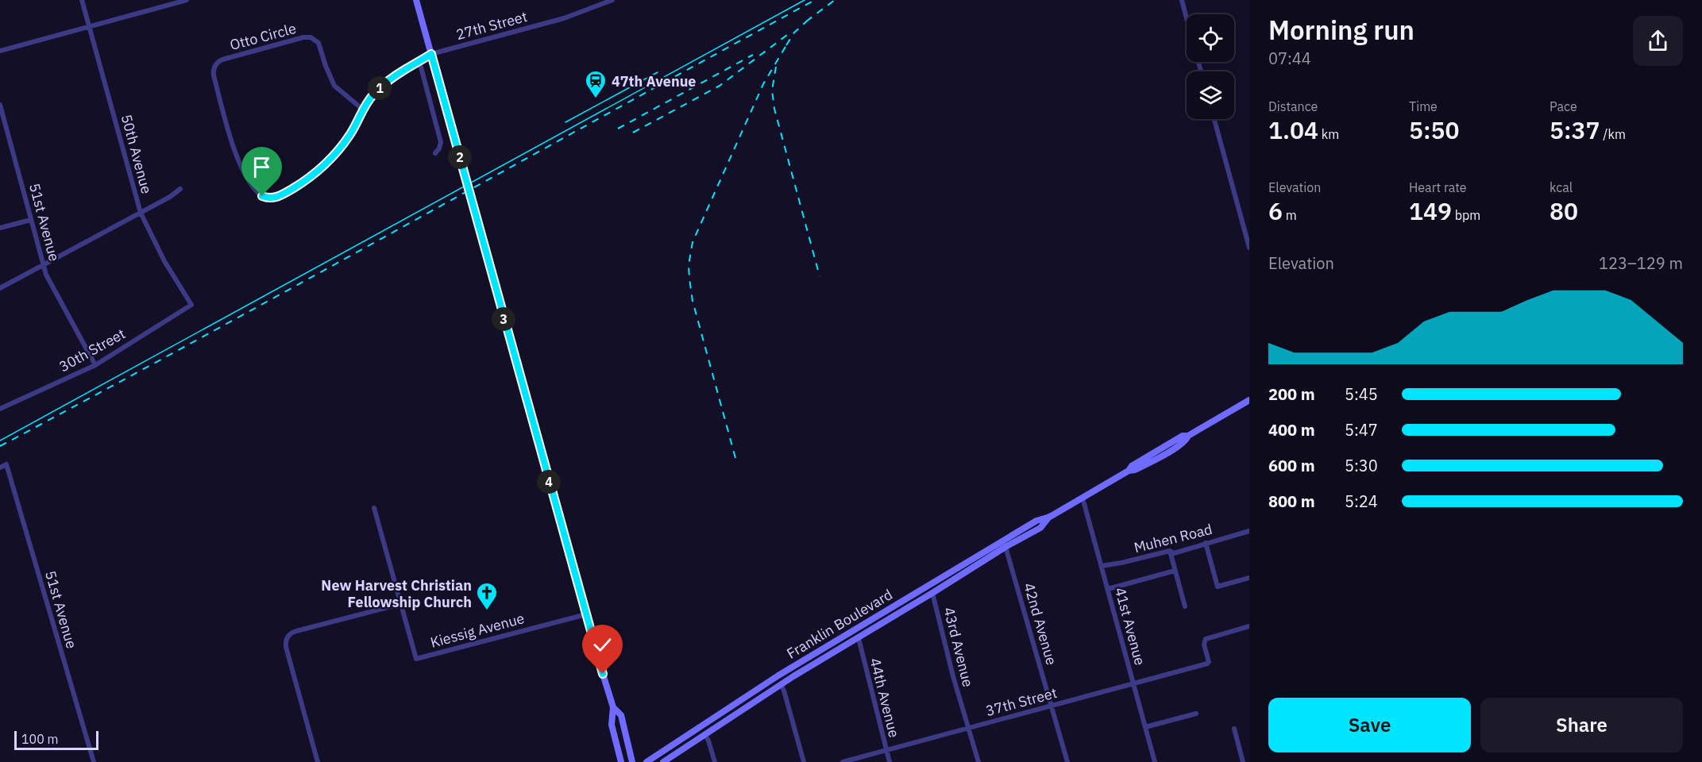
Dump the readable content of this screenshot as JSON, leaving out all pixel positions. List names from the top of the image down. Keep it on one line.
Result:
{"streets":{"main road":["Franklin Boulevard"],"street":["27th Street","Otto Circle","50th Avenue","51st Avenue","30th Street","Muhen Road","42nd Avenue","41st Avenue","Kiessig Avenue","43rd Avenue","44th Avenue","37th Street"]},"crossings":[["27th Street","Otto Circle"],["50th Avenue","30th Street"],["51st Avenue","30th Street"],["Muhen Road","41st Avenue"],["Franklin Boulevard","42nd Avenue"],["Franklin Boulevard","41st Avenue"],["Franklin Boulevard","43rd Avenue"],["Franklin Boulevard","44th Avenue"],["42nd Avenue","37th Street"],["41st Avenue","37th Street"],["43rd Avenue","37th Street"],["44th Avenue","37th Street"]],"places":{"station":["47th Avenue"],"church":["New Harvest Christian Fellowship Church"]},"scale_bar":"100 m","page":{"heading":["Morning run","07:44"],"pins":["1","2","3","4"],"stats":[["Distance","1.04 km"],["Time","5:50"],["Pace","5:37 /km"],["Elevation","6 m"],["Heart rate","149 bpm"],["kcal","80"]],"chart":["Elevation","123–129 m"],"list":[{"name":"200 m","note":"5:45"},{"name":"400 m","note":"5:47"},{"name":"600 m","note":"5:30"},{"name":"800 m","note":"5:24"}],"buttons":["Save","Share"],"scale":"100 m"}}
